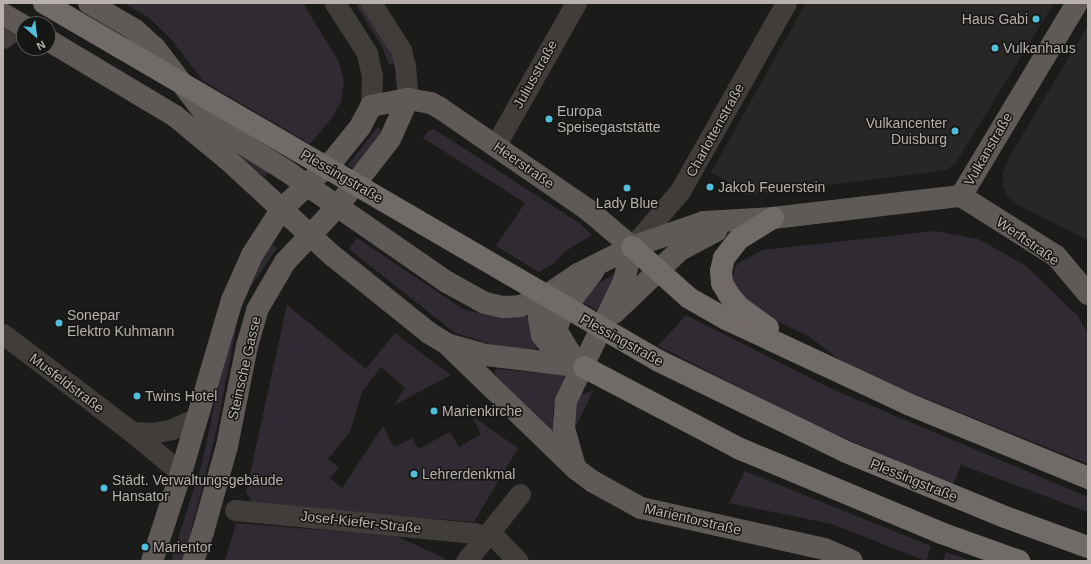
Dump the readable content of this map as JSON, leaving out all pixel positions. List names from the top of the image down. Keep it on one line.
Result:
{"streets":{"highway":["Plessingstraße"],"main road":["Vulkanstraße","Heerstraße","Werftstraße","Steinsche Gasse","Marientorstraße"],"street":["Juliusstraße","Charlottenstraße","Musfeldstraße","Josef-Kiefer-Straße"]},"crossings":[["Juliusstraße","Heerstraße"],["Charlottenstraße","Vulkanstraße"],["Charlottenstraße","Heerstraße"],["Vulkanstraße","Heerstraße"],["Vulkanstraße","Werftstraße"],["Heerstraße","Steinsche Gasse"],["Plessingstraße","Steinsche Gasse"],["Steinsche Gasse","Musfeldstraße"]],"places":["Haus Gabi","Vulkanhaus","Europa Speisegaststätte","Vulkancenter Duisburg","Jakob Feuerstein","Lady Blue","Sonepar Elektro Kuhmann","Twins Hotel","Marienkirche","Lehrerdenkmal","Städt. Verwaltungsgebäude Hansator","Marientor"],"north":"bottom right"}
